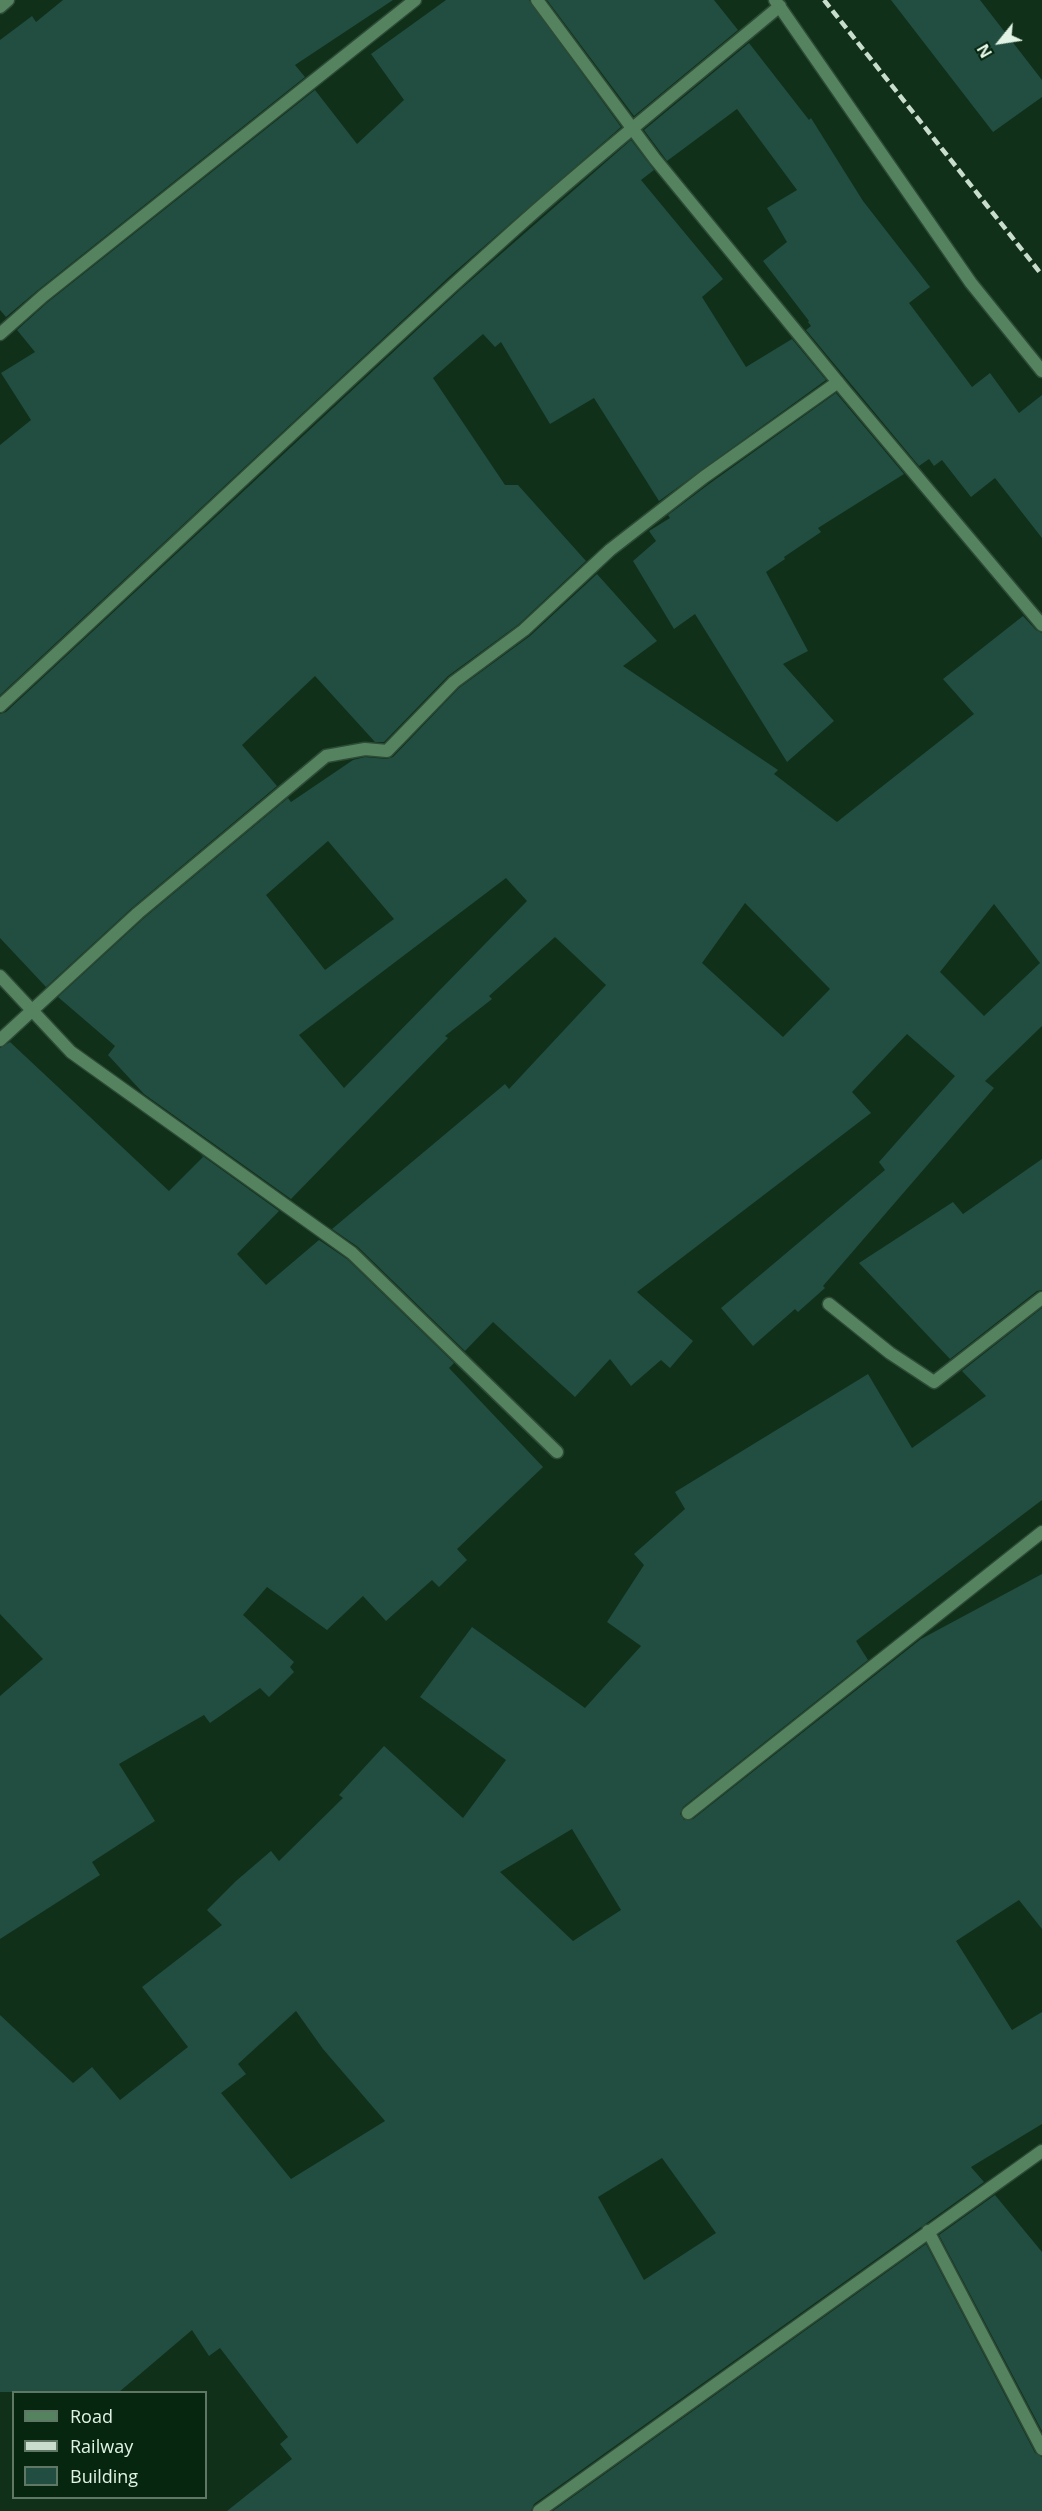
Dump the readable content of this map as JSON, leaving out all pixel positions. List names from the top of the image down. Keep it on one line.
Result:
{"legend":["Road","Railway","Building"],"north":"bottom left"}
